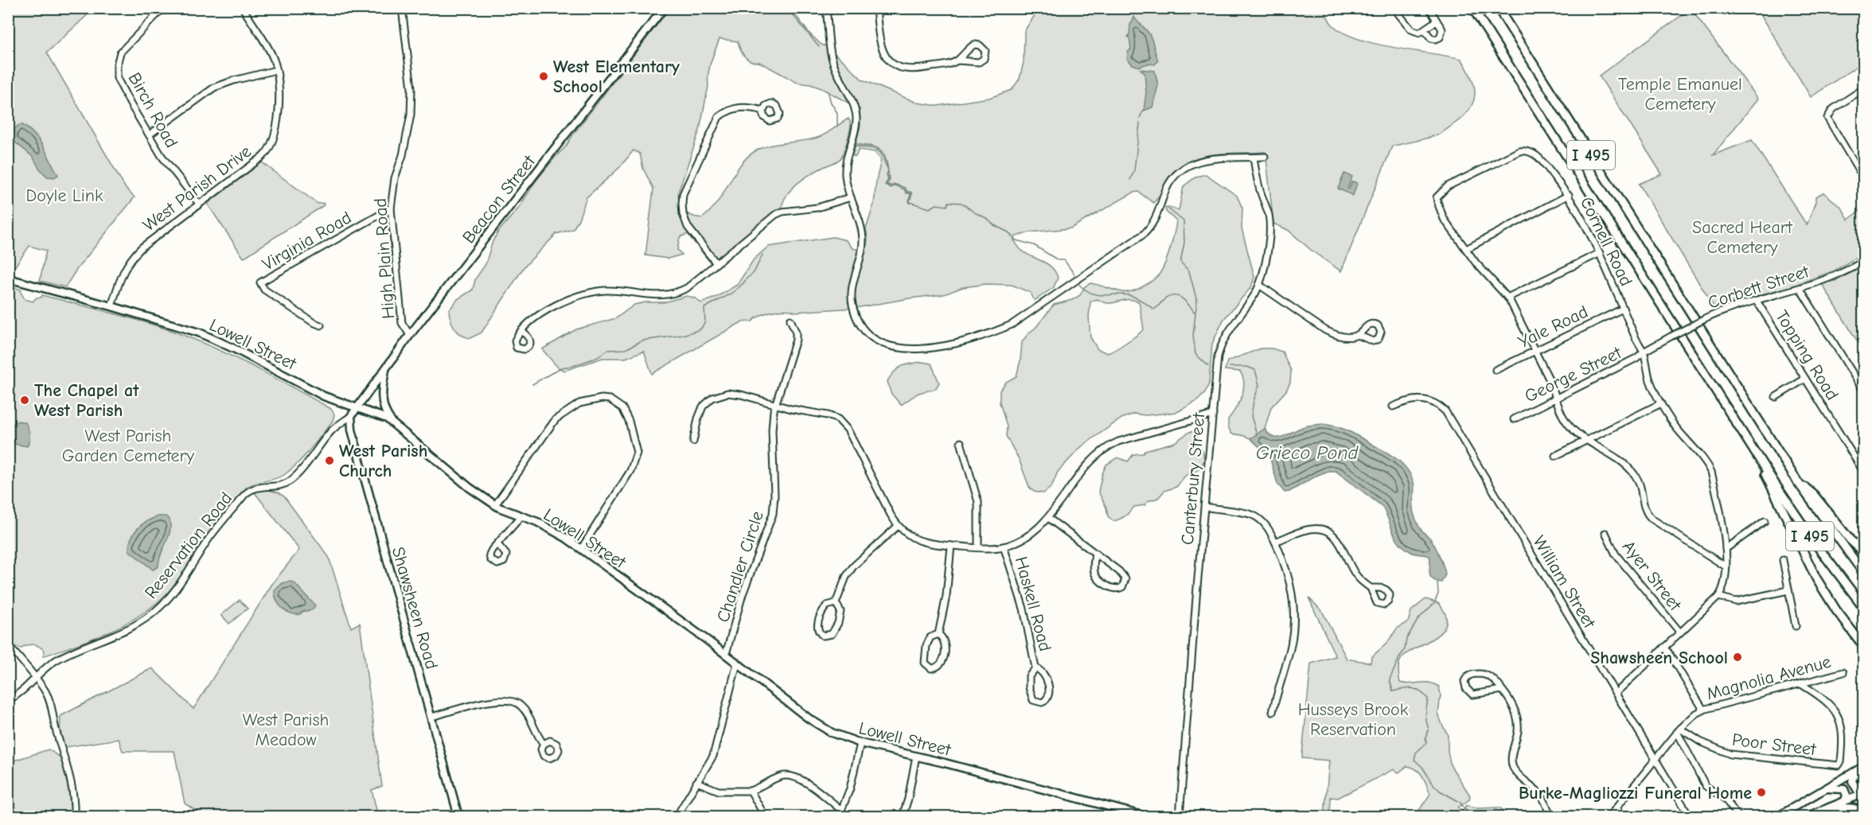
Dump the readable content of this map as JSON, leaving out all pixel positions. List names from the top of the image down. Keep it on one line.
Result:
{"streets":{"highway":["I 495"],"main road":["Beacon Street","Lowell Street","Shawsheen Road"],"street":["Birch Road","West Parish Drive","Virginia Road","Cornell Road","High Plain Road","Corbett Street","Yale Road","Topping Road","George Street","Canterbury Street","Reservation Road","Chandler Circle","Ayer Street","William Street","Haskell Road","Magnolia Avenue","Poor Street"]},"crossings":[["Birch Road","West Parish Drive"],["West Parish Drive","Lowell Street"],["Beacon Street","High Plain Road"],["Beacon Street","Lowell Street"],["Virginia Road","High Plain Road"],["Cornell Road","Corbett Street"],["Cornell Road","Yale Road"],["Cornell Road","George Street"],["Corbett Street","Topping Road"],["Corbett Street","George Street"],["Lowell Street","Chandler Circle"],["Reservation Road","Shawsheen Road"],["Magnolia Avenue","Poor Street"]],"water":["Grieco Pond"],"parks":["Temple Emanuel Cemetery","Doyle Link","Sacred Heart Cemetery","West Parish Garden Cemetery","Husseys Brook Reservation","West Parish Meadow"],"places":["West Elementary School","The Chapel at West Parish","West Parish Church","Shawsheen School","Burke-Magliozzi Funeral Home"]}
